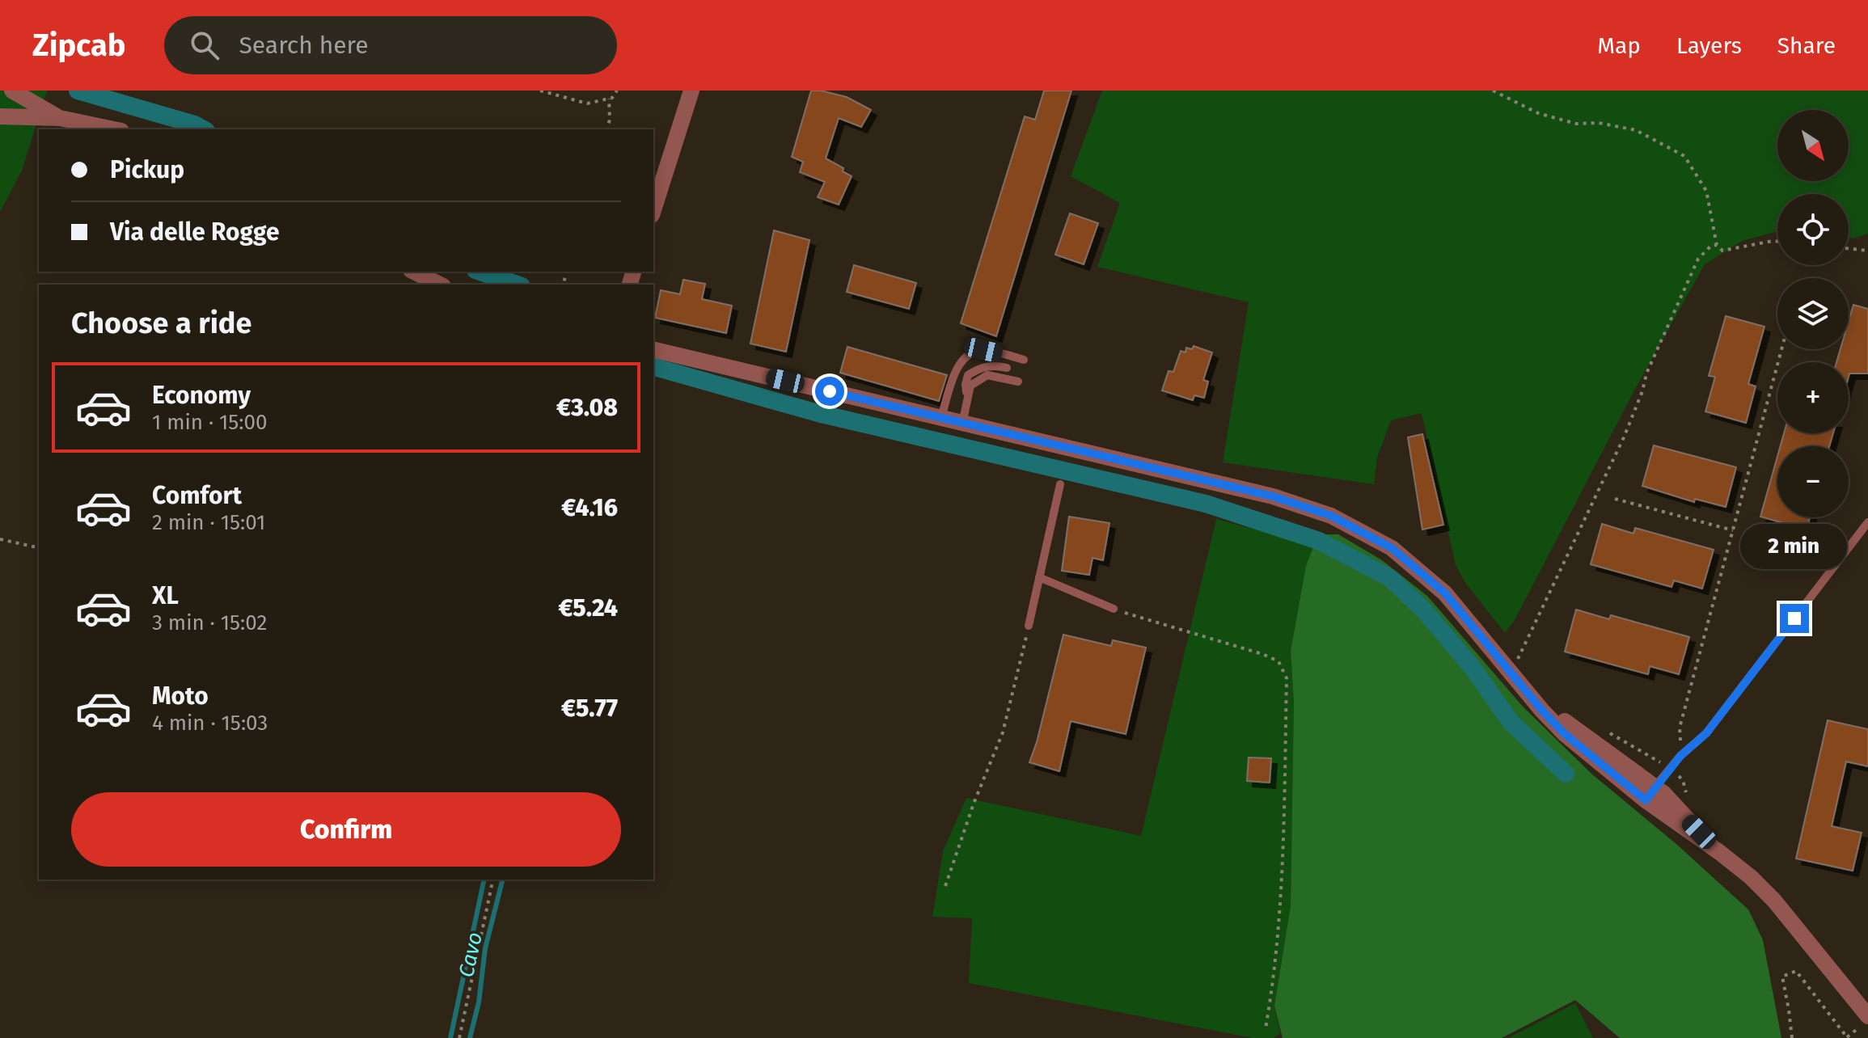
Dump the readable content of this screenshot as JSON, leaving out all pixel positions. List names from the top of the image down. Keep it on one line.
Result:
{"water":["Cavo"],"north":"bottom right","page":{"header":"Zipcab","search":"Search here","nav":["Map","Layers","Share"],"map_buttons":["+","−"],"banner":["Pickup","Via delle Rogge"],"heading":"Choose a ride","list":[{"name":"Economy","note":"1 min · 15:00","value":"€3.08"},{"name":"Comfort","note":"2 min · 15:01","value":"€4.16"},{"name":"XL","note":"3 min · 15:02","value":"€5.24"},{"name":"Moto","note":"4 min · 15:03","value":"€5.77"}],"bubble":"2 min","buttons":"Confirm"}}
